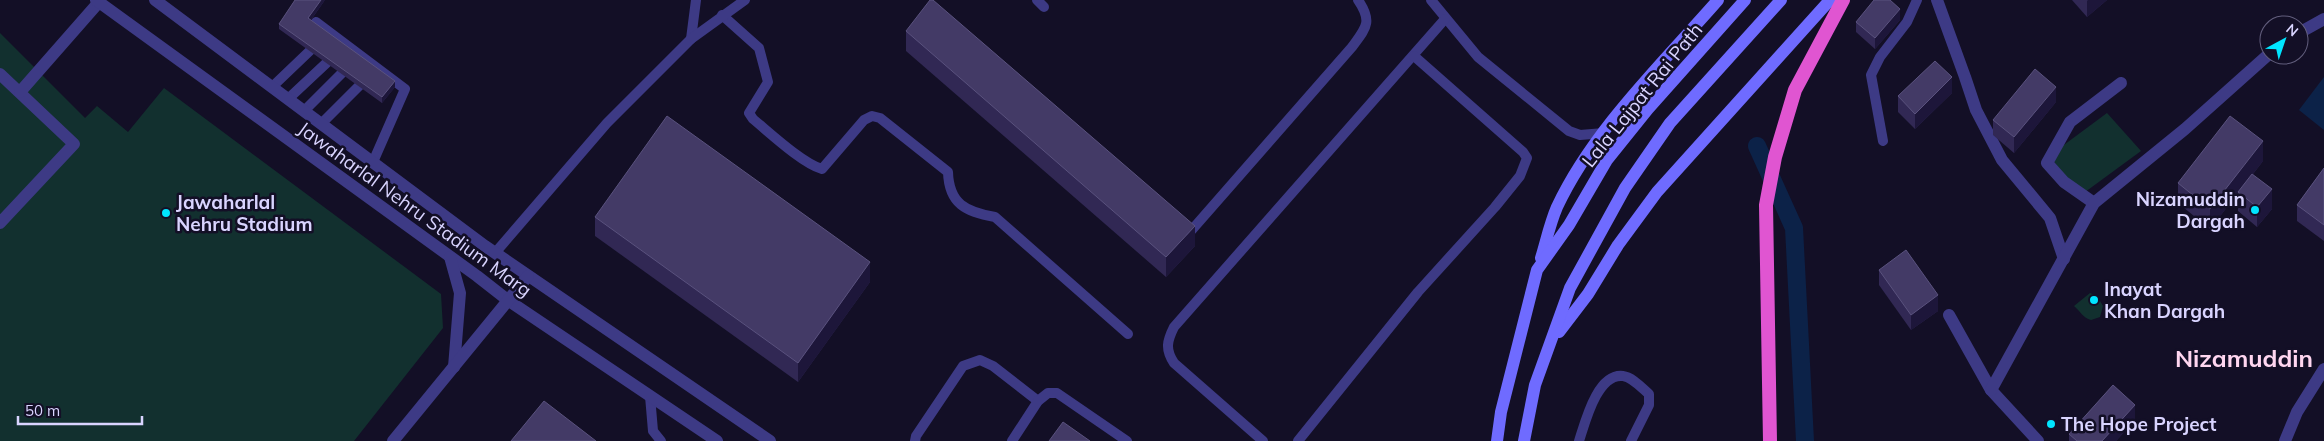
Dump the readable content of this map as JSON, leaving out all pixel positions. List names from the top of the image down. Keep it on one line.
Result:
{"streets":{"main road":["Lala Lajpat Rai Path"],"street":["Jawaharlal Nehru Stadium Marg"]},"districts":["Nizamuddin"],"places":["Nizamuddin Dargah","Jawaharlal Nehru Stadium","Inayat Khan Dargah","The Hope Project"],"scale_bar":"50 m","north":"top right"}
